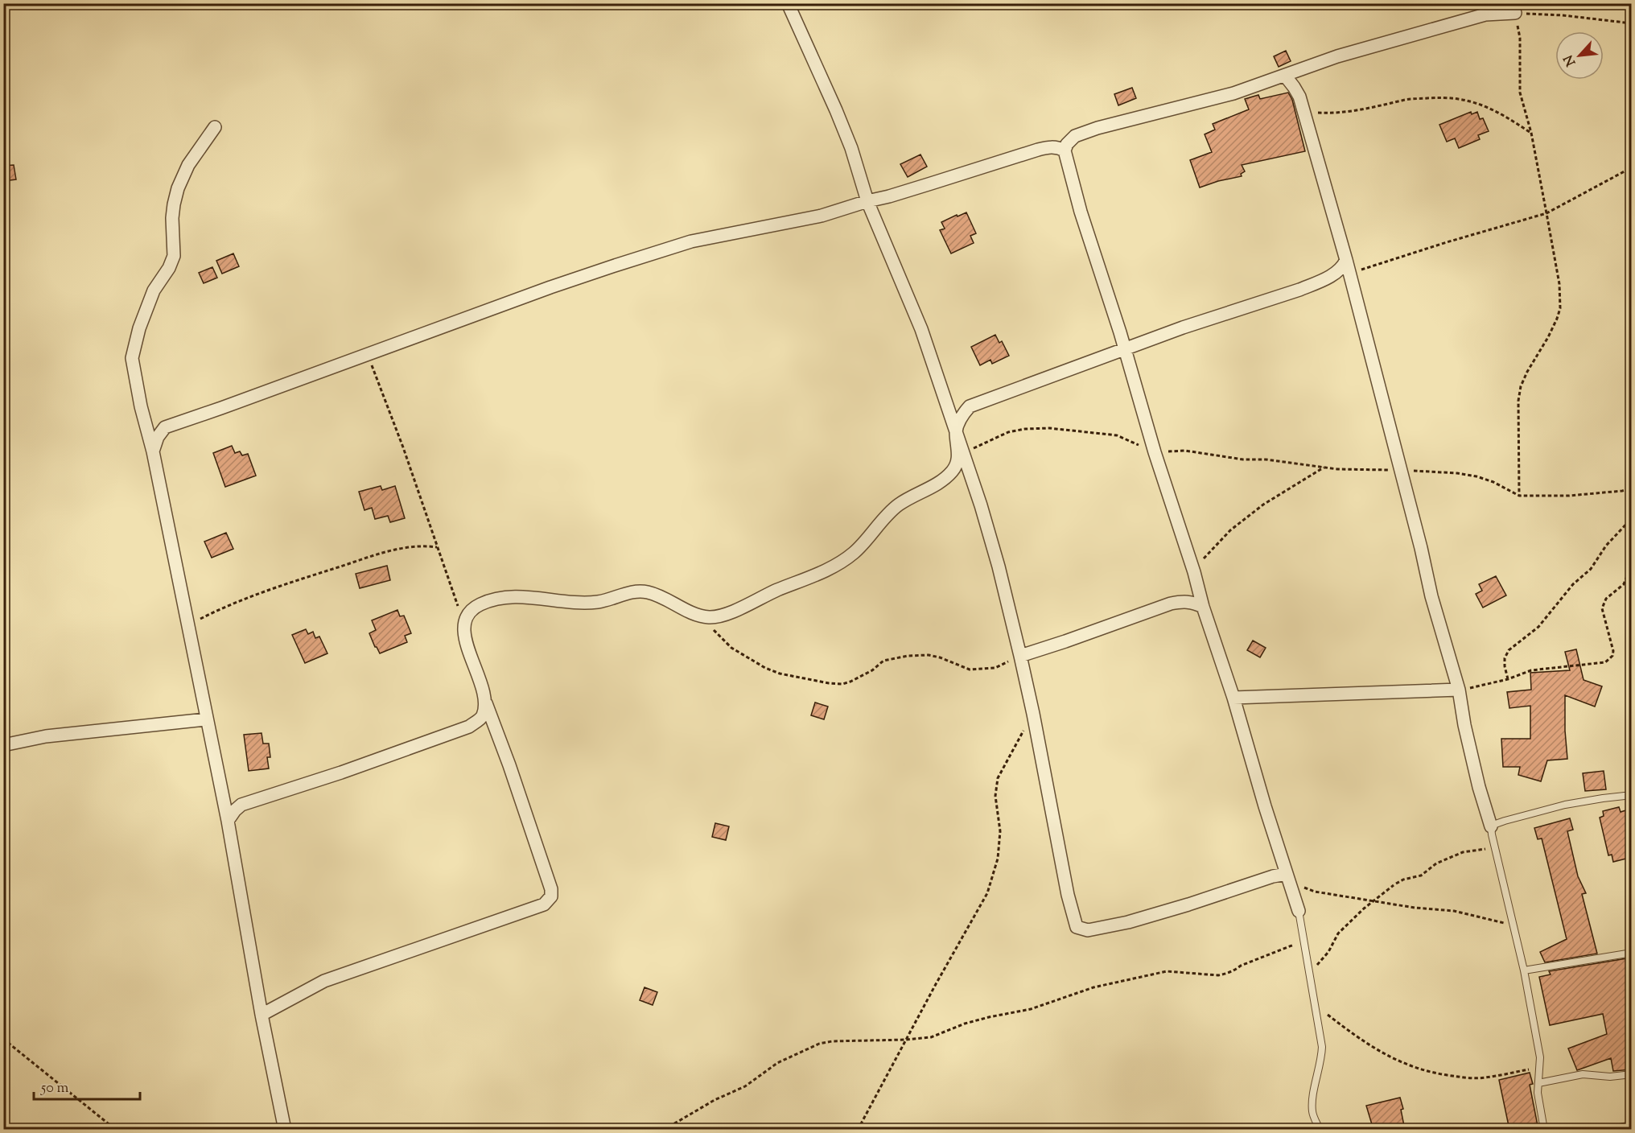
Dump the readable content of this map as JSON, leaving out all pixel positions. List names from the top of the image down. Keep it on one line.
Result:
{"scale_bar":"50 m","north":"bottom left"}
